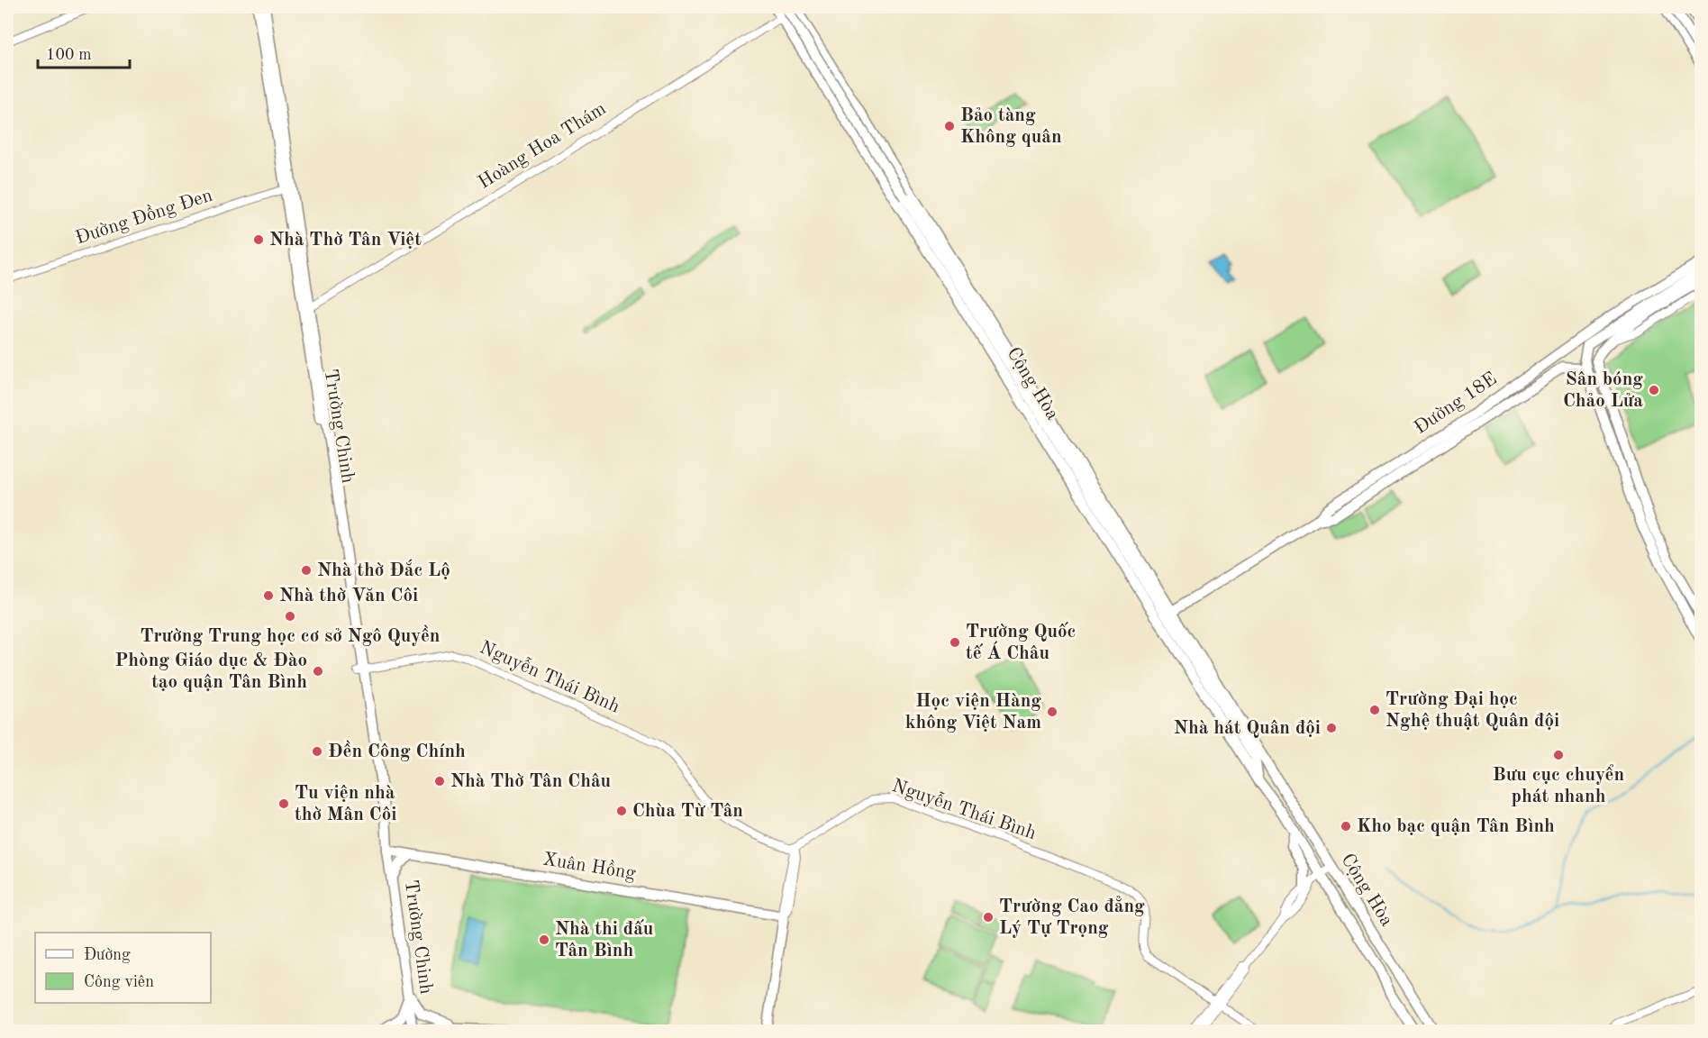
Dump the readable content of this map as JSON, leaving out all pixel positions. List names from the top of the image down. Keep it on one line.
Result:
{"streets":{"main road":["Hoàng Hoa Thám","Cộng Hòa","Đường 18E","Trường Chinh","Xuân Hồng"],"street":["Đường Đồng Đen","Nguyễn Thái Bình"]},"crossings":[["Hoàng Hoa Thám","Cộng Hòa"],["Hoàng Hoa Thám","Trường Chinh"],["Đường Đồng Đen","Trường Chinh"],["Cộng Hòa","Đường 18E"],["Trường Chinh","Nguyễn Thái Bình"],["Trường Chinh","Xuân Hồng"]],"places":["Bảo tàng Không quân","Nhà Thờ Tân Việt","Sân bóng Chảo Lửa","Nhà thờ Đắc Lộ","Nhà thờ Văn Côi","Trường Trung học cơ sở Ngô Quyền","Trường Quốc tế Á Châu","Phòng Giáo dục & Đào tạo quận Tân Bình","Trường Đại học Nghệ thuật Quân đội","Học viện Hàng không Việt Nam","Nhà hát Quân đội","Đền Công Chính","Bưu cục chuyển phát nhanh","Nhà Thờ Tân Châu","Tu viện nhà thờ Mân Côi","Chùa Từ Tân","Kho bạc quận Tân Bình","Trường Cao đẳng Lý Tự Trọng","Nhà thi đấu Tân Bình"],"legend":["Đường","Công viên"],"scale_bar":"100 m"}
